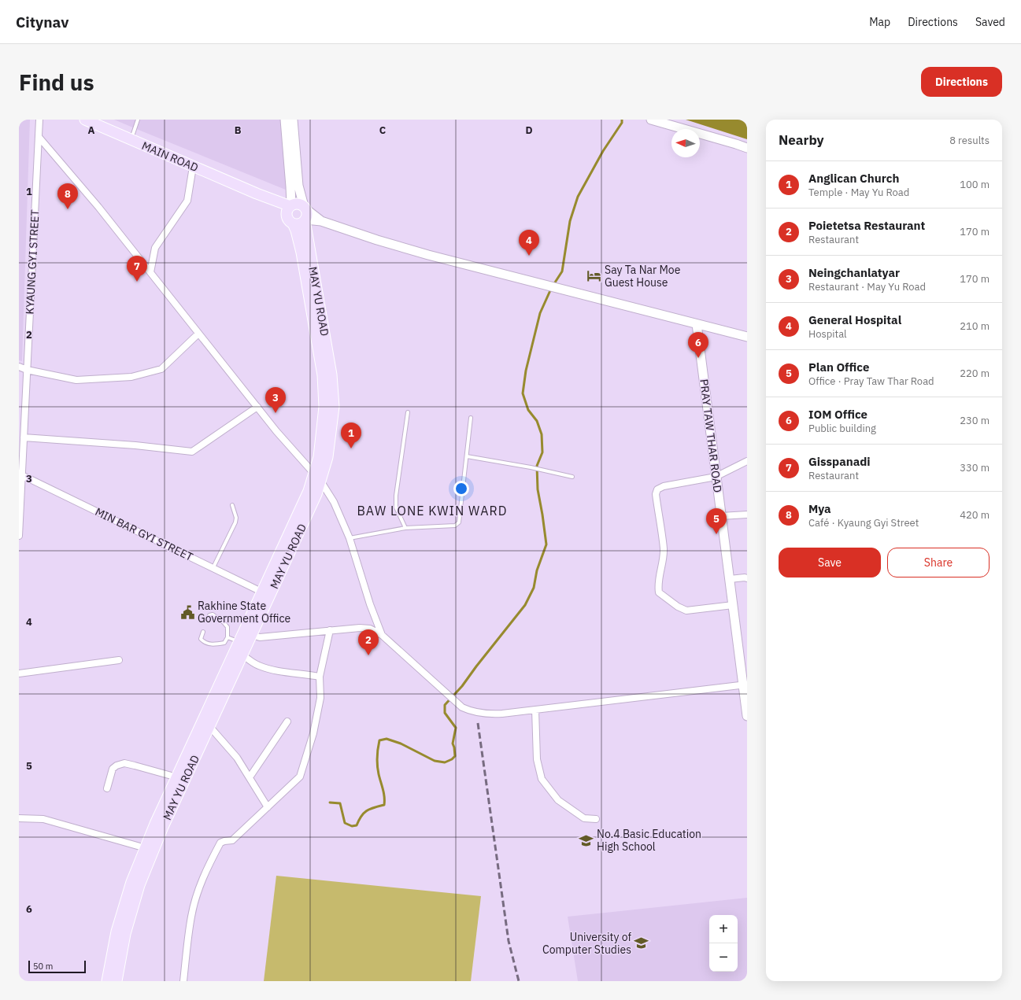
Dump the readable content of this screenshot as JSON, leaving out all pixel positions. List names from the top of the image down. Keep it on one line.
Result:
{"streets":{"main road":["MAIN ROAD","MAY YU ROAD"],"street":["KYAUNG GYI STREET","PRAY TAW THAR ROAD","MIN BAR GYI STREET"]},"crossings":[["MAIN ROAD","MAY YU ROAD"],["KYAUNG GYI STREET","MIN BAR GYI STREET"],["MAY YU ROAD","MIN BAR GYI STREET"]],"districts":["BAW LONE KWIN WARD"],"places":{"hotel":["Say Ta Nar Moe Guest House"],"public building":["Rakhine State Government Office"],"school or university":["No.4 Basic Education High School","University of Computer Studies"]},"scale_bar":"50 m","north":"left","page":{"header":"Citynav","nav":["Map","Directions","Saved"],"buttons":["Directions",["Save","Share"]],"title":"Find us","heading":["Nearby","8 results"],"list":[{"mark":"1","name":"Anglican Church","note":"Temple · May Yu Road","value":"100 m"},{"mark":"2","name":"Poietetsa Restaurant","note":"Restaurant","value":"170 m"},{"mark":"3","name":"Neingchanlatyar","note":"Restaurant · May Yu Road","value":"170 m"},{"mark":"4","name":"General Hospital","note":"Hospital","value":"210 m"},{"mark":"5","name":"Plan Office","note":"Office · Pray Taw Thar Road","value":"220 m"},{"mark":"6","name":"IOM Office","note":"Public building","value":"230 m"},{"mark":"7","name":"Gisspanadi","note":"Restaurant","value":"330 m"},{"mark":"8","name":"Mya","note":"Café · Kyaung Gyi Street","value":"420 m"}],"pins":["8","4","7","6","3","1","5","2"],"map_buttons":["+","−"],"scale":"50 m"},"grid":{"columns":["A","B","C","D"],"rows":["1","2","3","4","5","6"]}}
